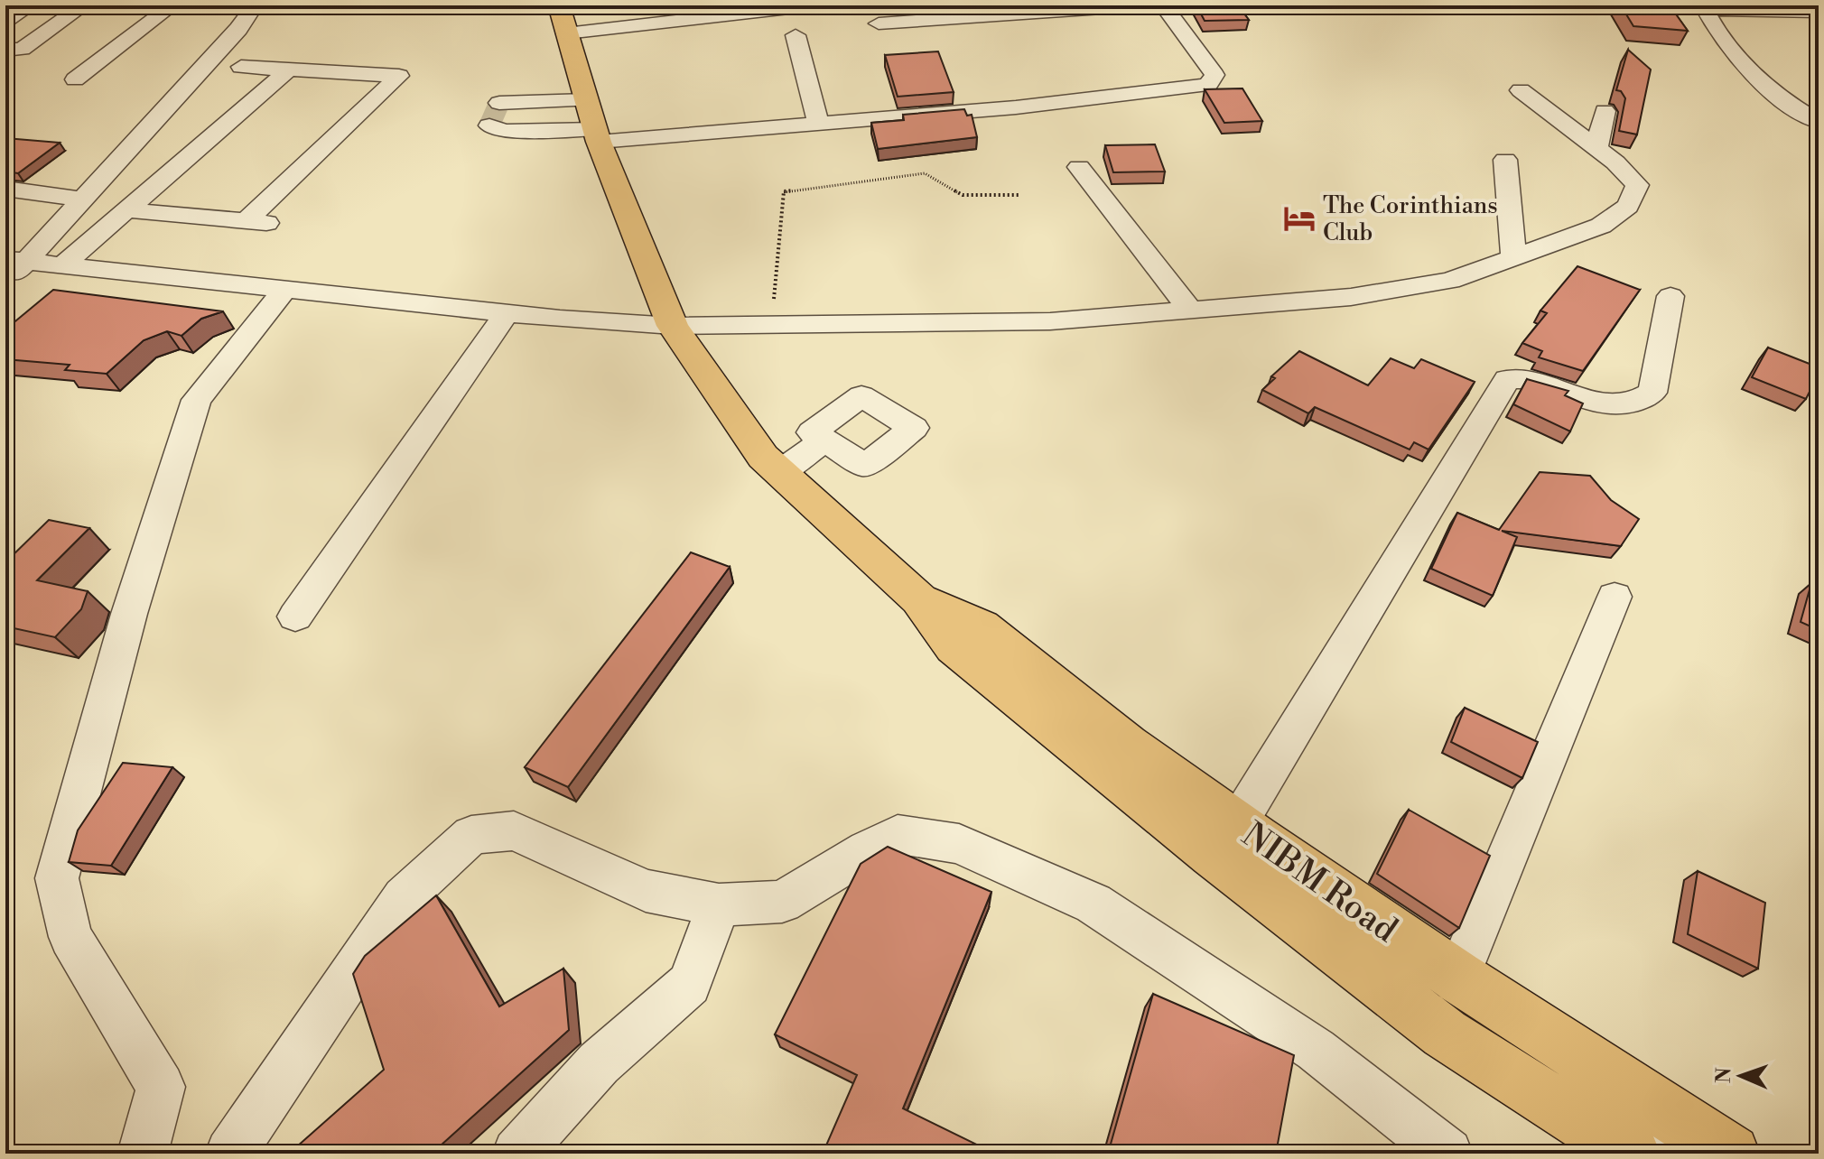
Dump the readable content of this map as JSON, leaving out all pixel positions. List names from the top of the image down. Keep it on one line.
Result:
{"streets":{"main road":["NIBM Road"]},"places":{"hotel":["The Corinthians Club"]},"north":"left"}
